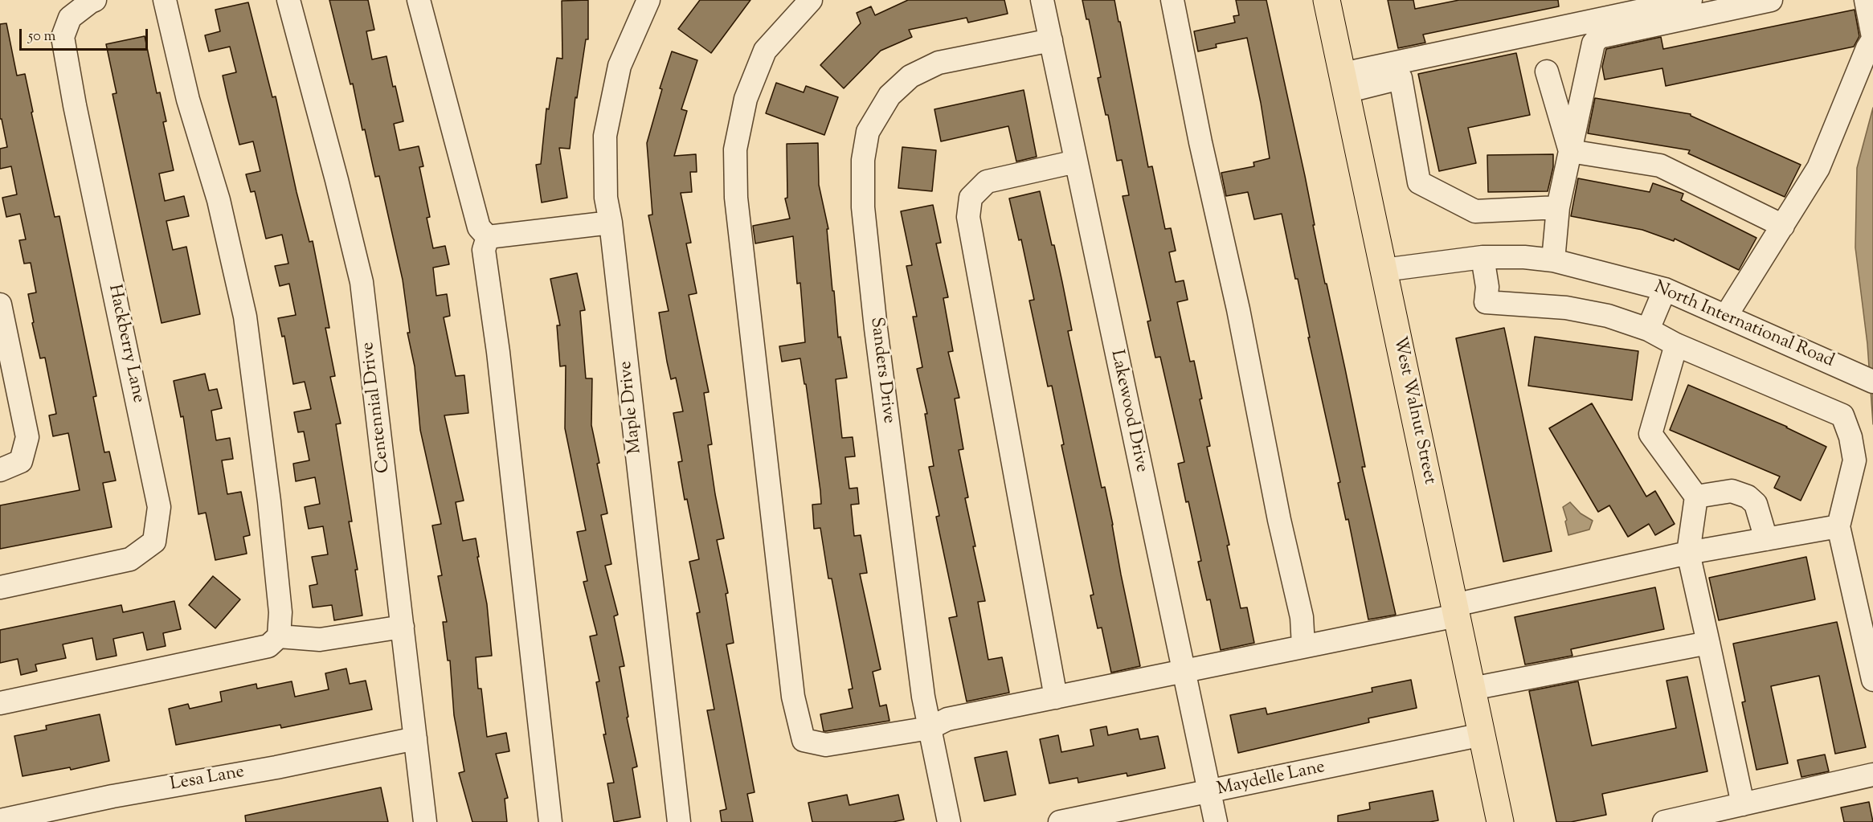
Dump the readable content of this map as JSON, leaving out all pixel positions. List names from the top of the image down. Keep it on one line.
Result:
{"streets":{"main road":["West Walnut Street"],"street":["North International Road","Hackberry Lane","Sanders Drive","Centennial Drive","Maple Drive","Lakewood Drive","Lesa Lane","Maydelle Lane"]},"crossings":[["North International Road","West Walnut Street"],["Sanders Drive","Lakewood Drive"],["Centennial Drive","Lesa Lane"],["West Walnut Street","Maydelle Lane"],["Lakewood Drive","Maydelle Lane"]],"scale_bar":"50 m"}
